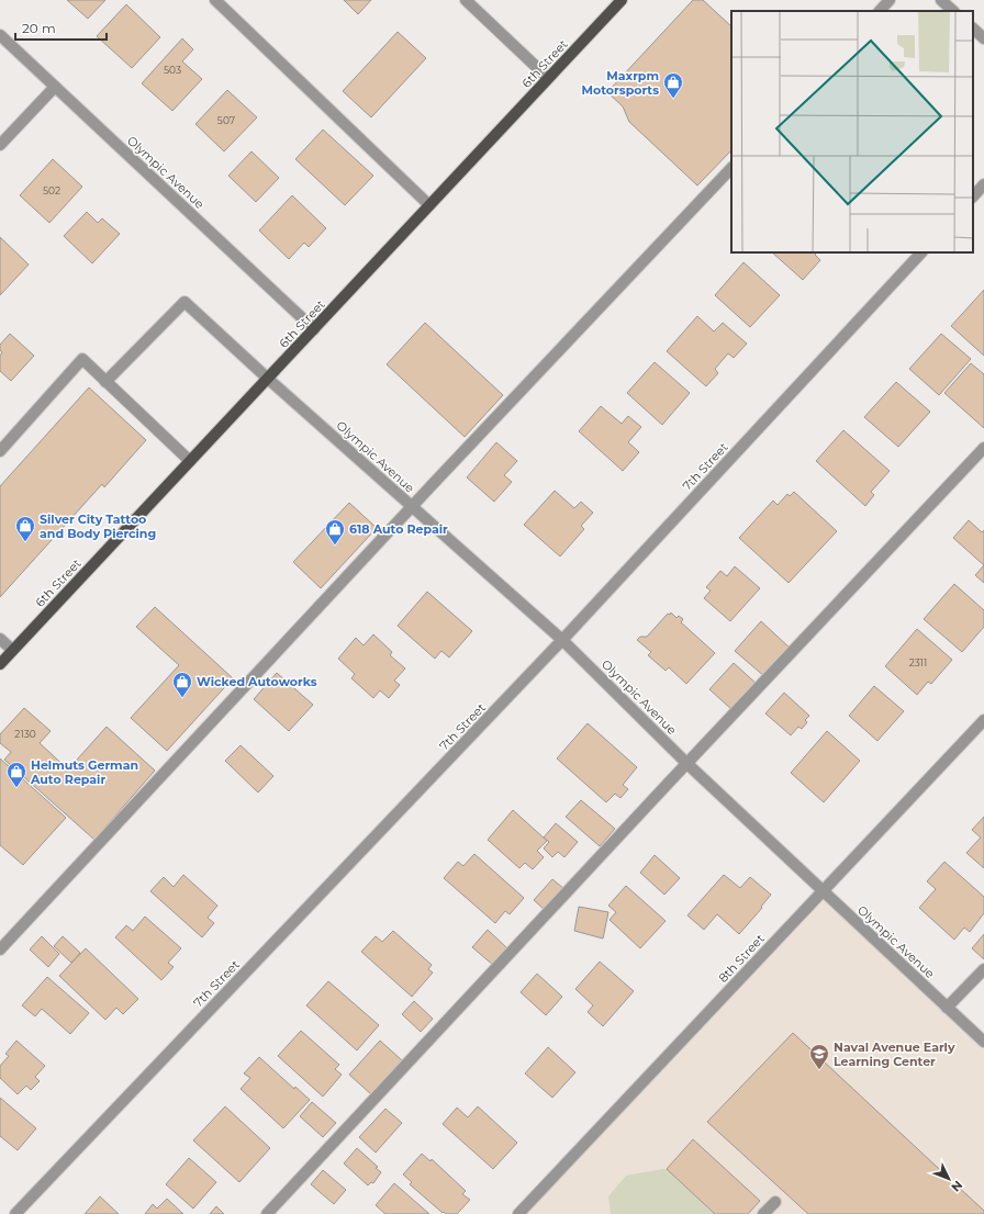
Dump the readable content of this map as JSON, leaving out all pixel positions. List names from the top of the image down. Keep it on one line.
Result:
{"streets":{"main road":["6th Street"],"street":["Olympic Avenue","7th Street","8th Street"]},"crossings":[["6th Street","Olympic Avenue"],["Olympic Avenue","7th Street"],["Olympic Avenue","8th Street"]],"places":{"shop":["Maxrpm Motorsports","Silver City Tattoo and Body Piercing","618 Auto Repair","Wicked Autoworks","Helmuts German Auto Repair"],"school or university":["Naval Avenue Early Learning Center"]},"house_numbers":["503","507","502","2311","2130"],"scale_bar":"20 m","north":"bottom right"}
